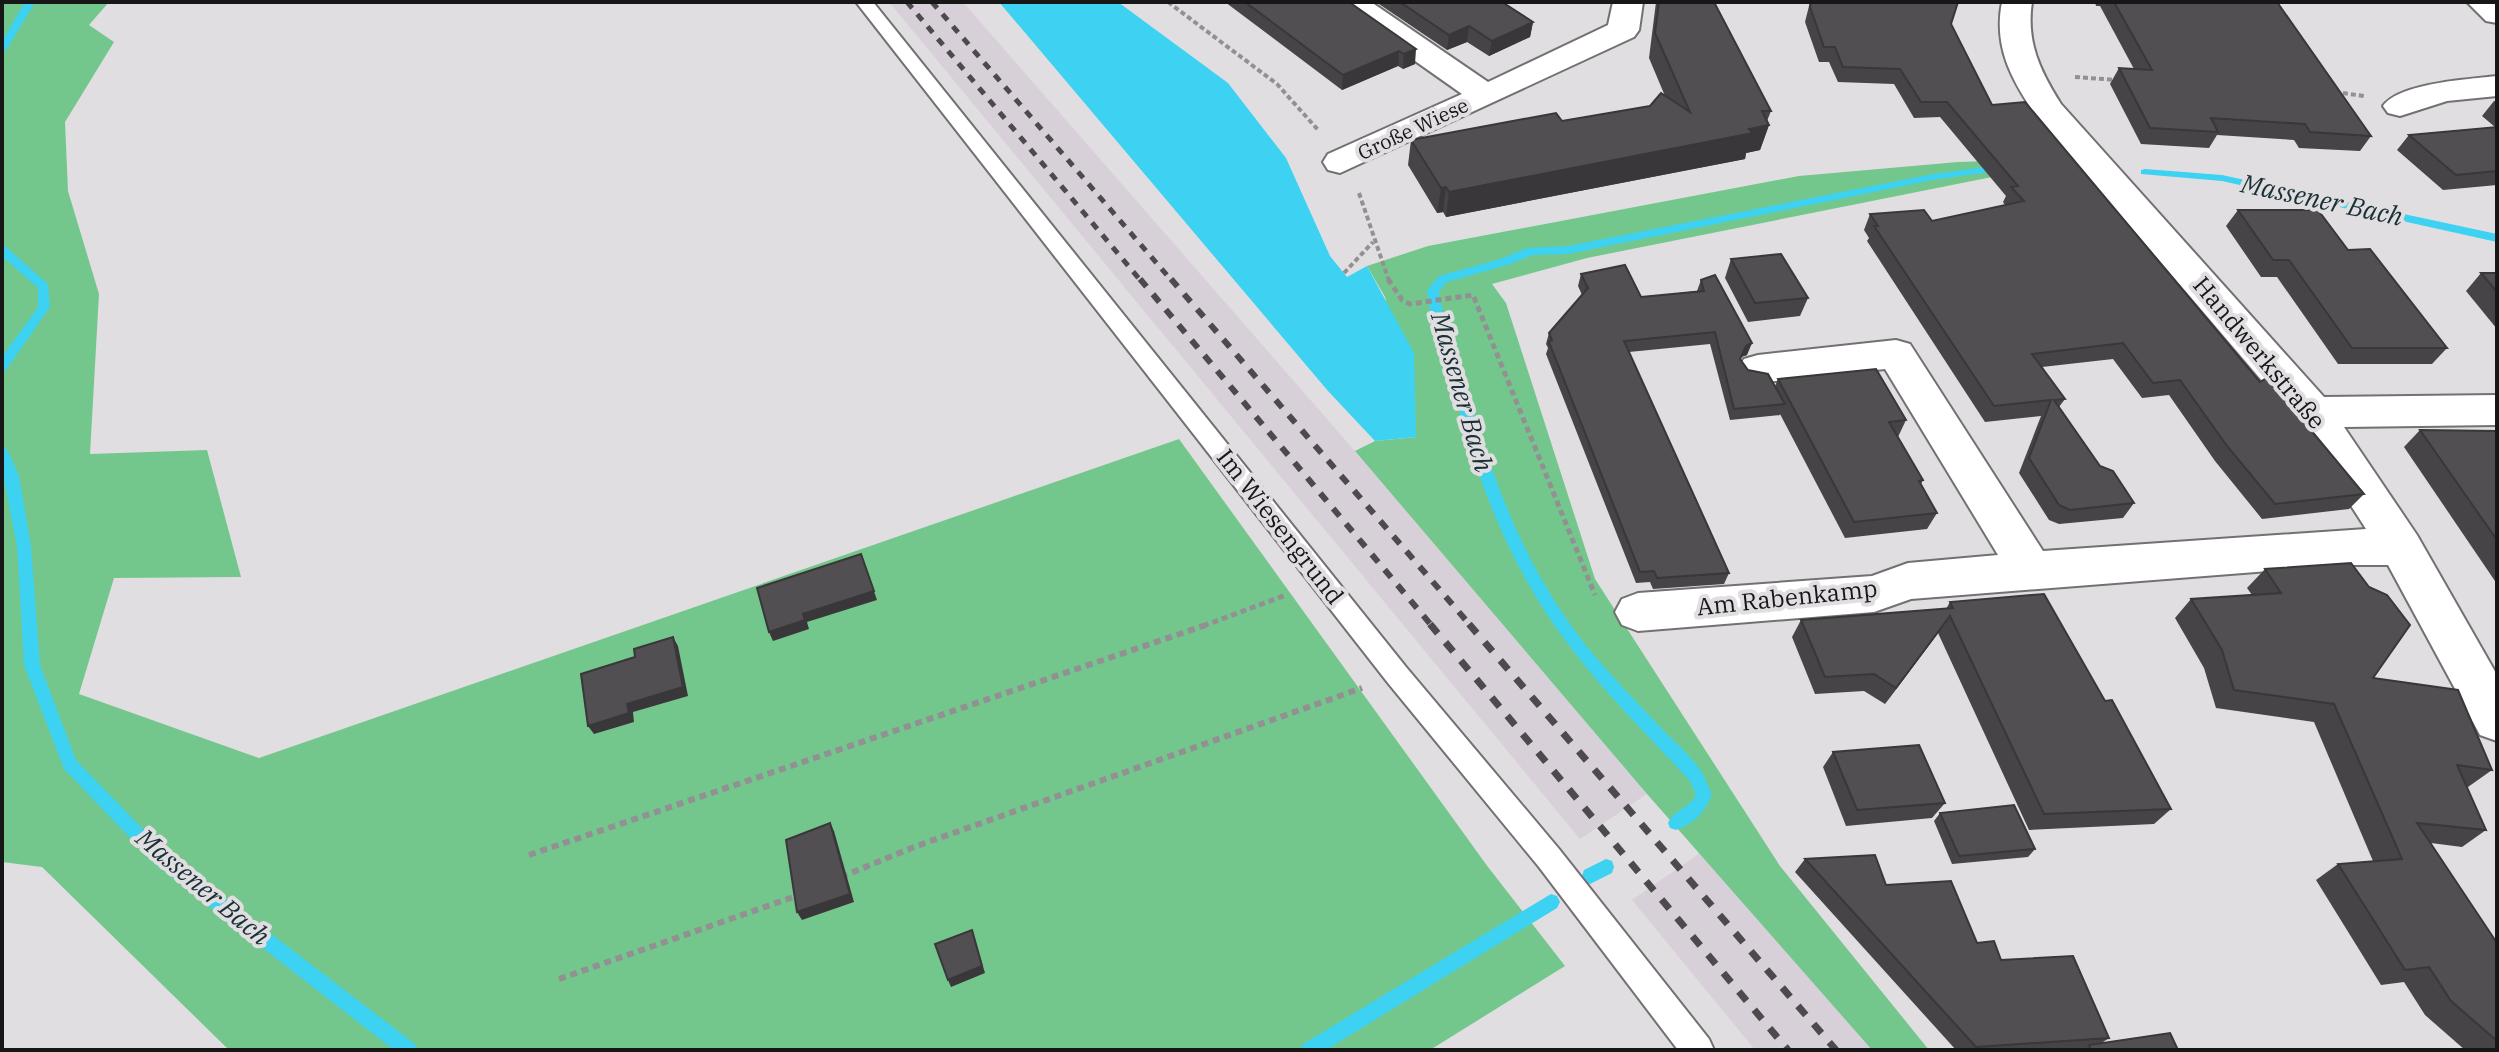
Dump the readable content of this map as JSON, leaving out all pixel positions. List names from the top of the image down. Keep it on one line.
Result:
{"streets":{"street":["Große Wiese","Handwerkstraße","Am Rabenkamp"],"lane":["Im Wiesengrund"]},"crossings":[["Handwerkstraße","Am Rabenkamp"]],"water":["Massener Bach"]}
